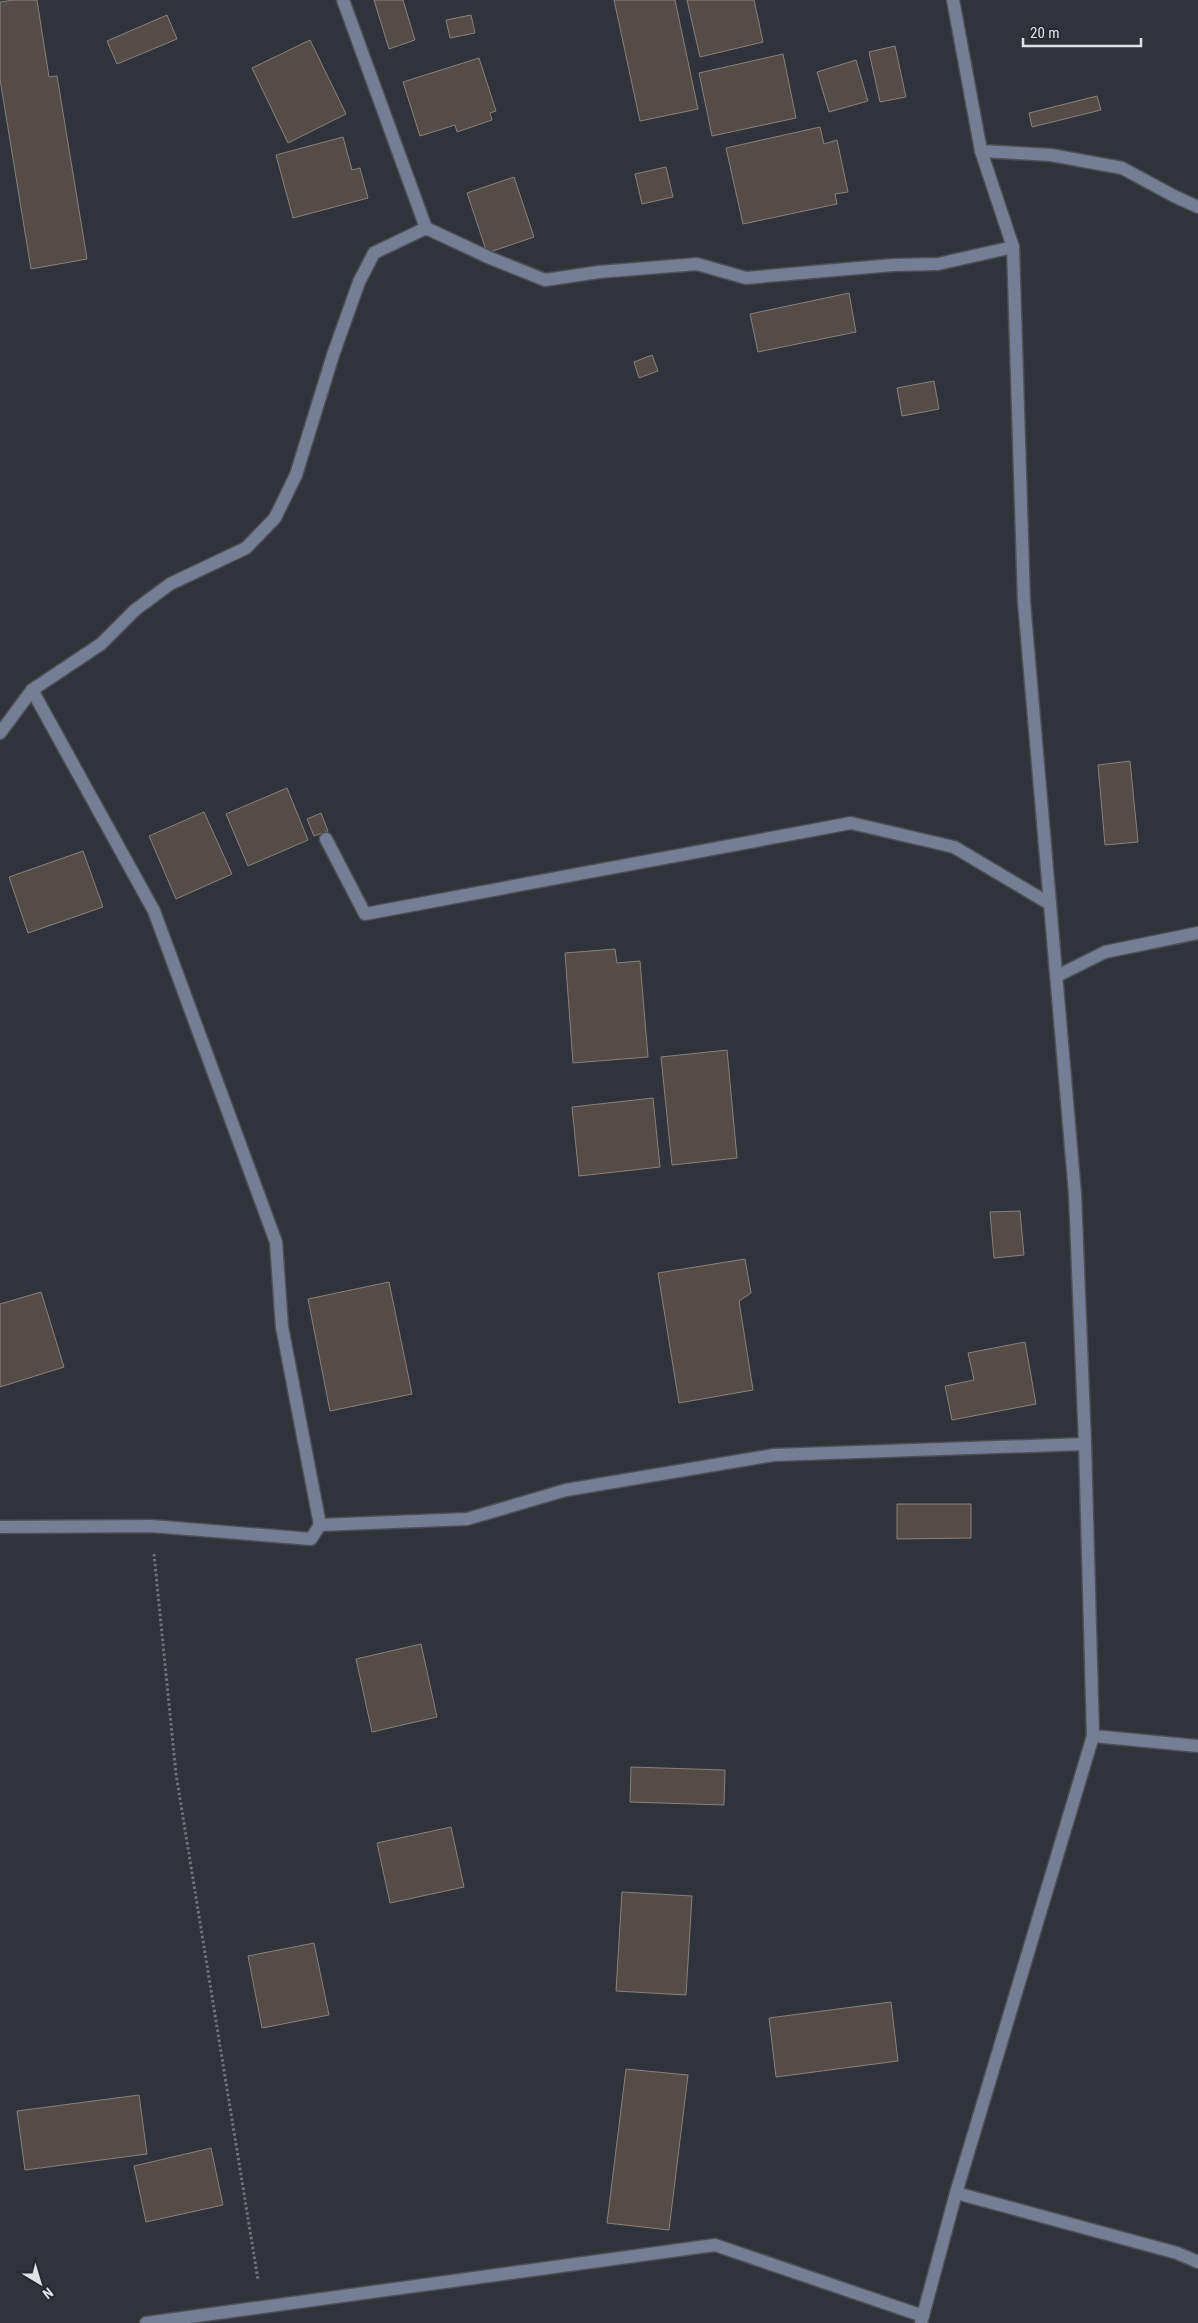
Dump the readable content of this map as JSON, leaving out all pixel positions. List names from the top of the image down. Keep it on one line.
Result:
{"scale_bar":"20 m","north":"bottom right"}
